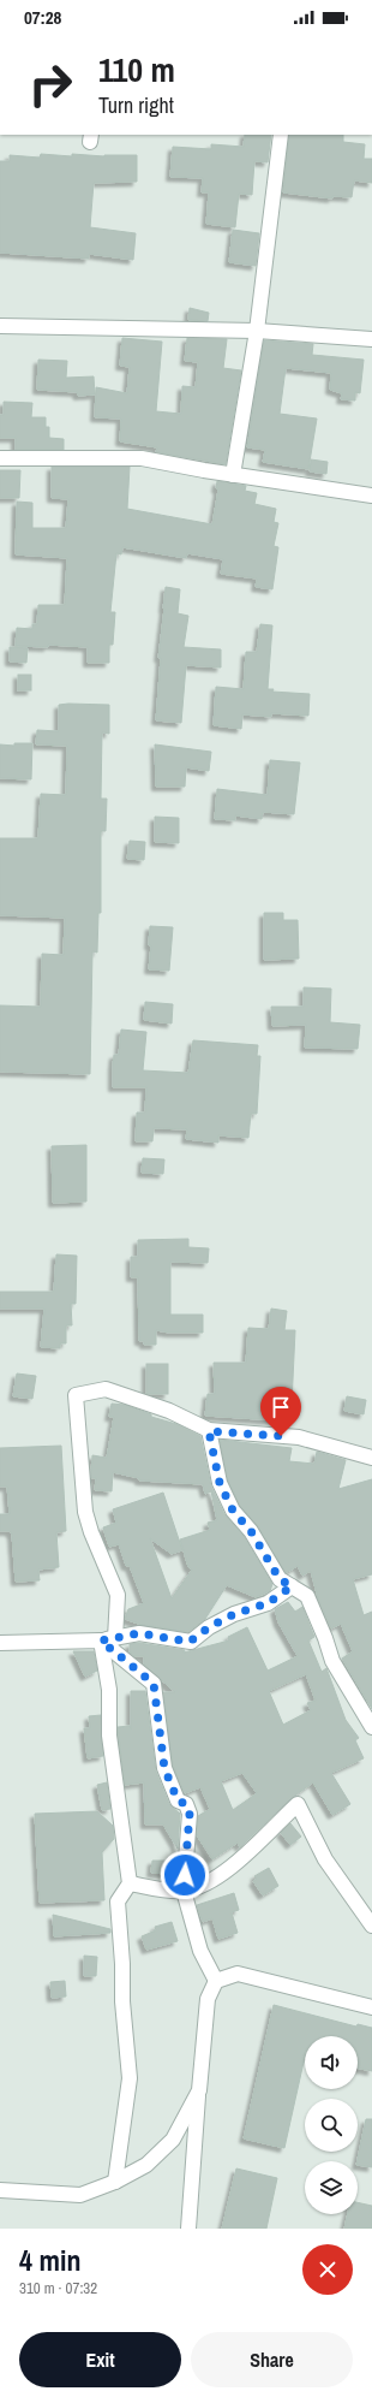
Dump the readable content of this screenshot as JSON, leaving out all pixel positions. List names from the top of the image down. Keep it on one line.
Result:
{"page":{"status":"07:28","turn":["110 m","Turn right"],"heading":["4 min","310 m · 07:32"],"buttons":["Exit","Share"]}}
